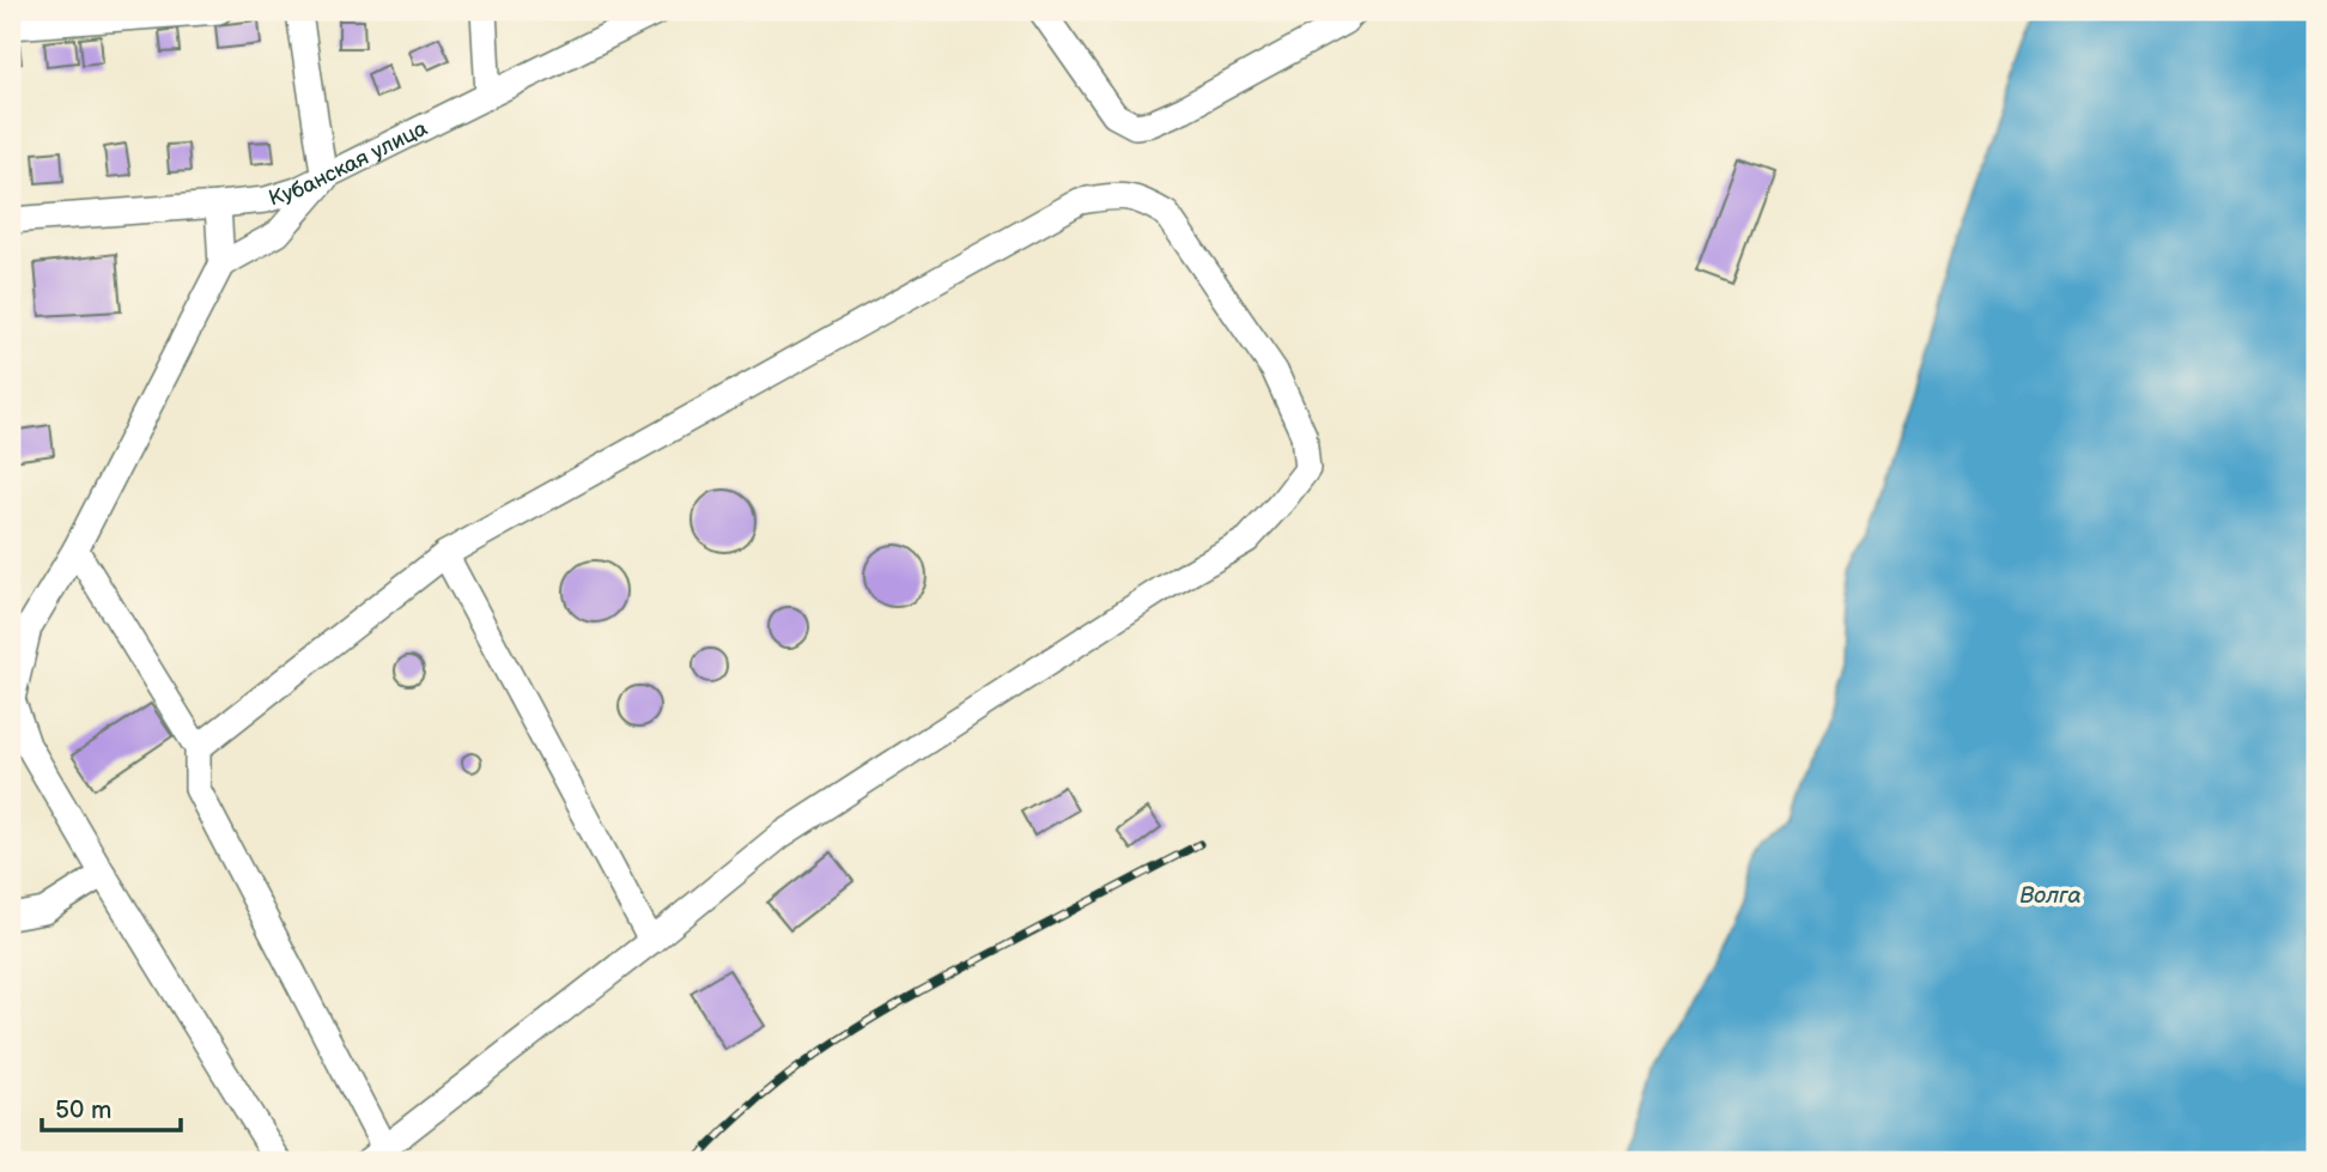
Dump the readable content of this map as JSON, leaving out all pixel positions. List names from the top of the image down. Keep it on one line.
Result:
{"streets":{"street":["Кубанская улица"]},"water":["Волга"],"scale_bar":"50 m"}
